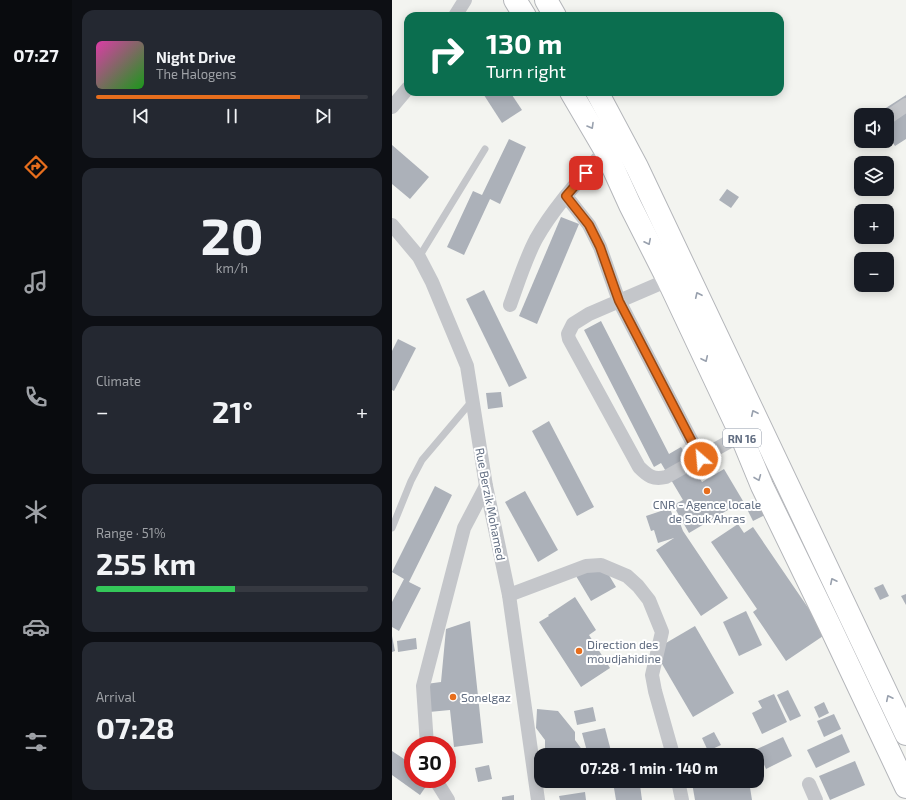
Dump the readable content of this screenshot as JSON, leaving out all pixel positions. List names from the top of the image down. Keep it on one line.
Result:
{"streets":{"highway":["RN 16"],"street":["Rue Berzik Mohamed"]},"places":["CNR - Agence locale de Souk Ahras","Direction des moudjahidine","Sonelgaz"],"page":{"tabs":"07:27","turn":["130 m","Turn right"],"song":["Night Drive","The Halogens"],"map_buttons":["+","−"],"tile":[["20","km/h"],"Climate",["Range · 51%","255 km"],["Arrival","07:28"]],"heat":["−","21°","+"],"limit":"30","trip":"07:28 · 1 min · 140 m"}}
